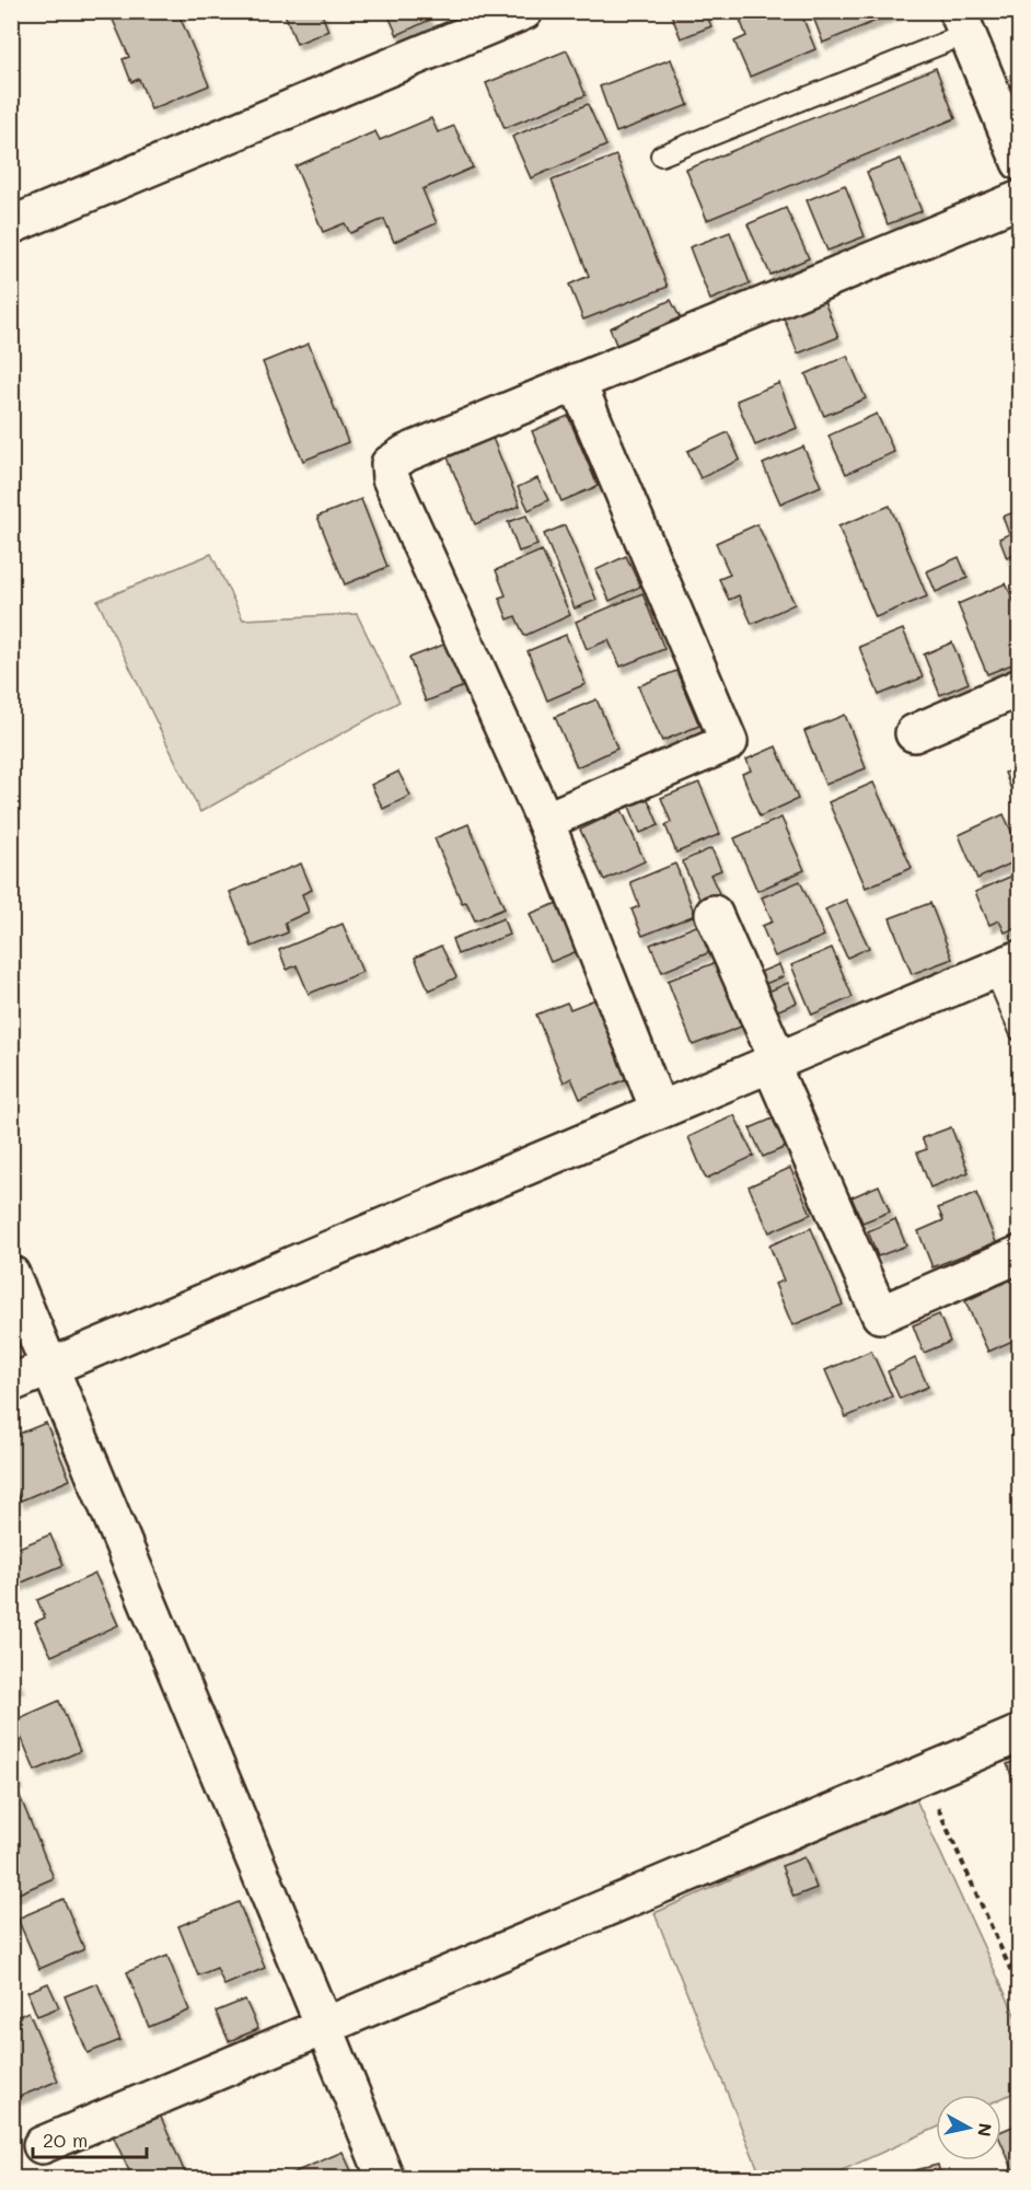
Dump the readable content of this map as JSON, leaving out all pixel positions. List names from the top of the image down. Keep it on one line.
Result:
{"scale_bar":"20 m","north":"right"}
